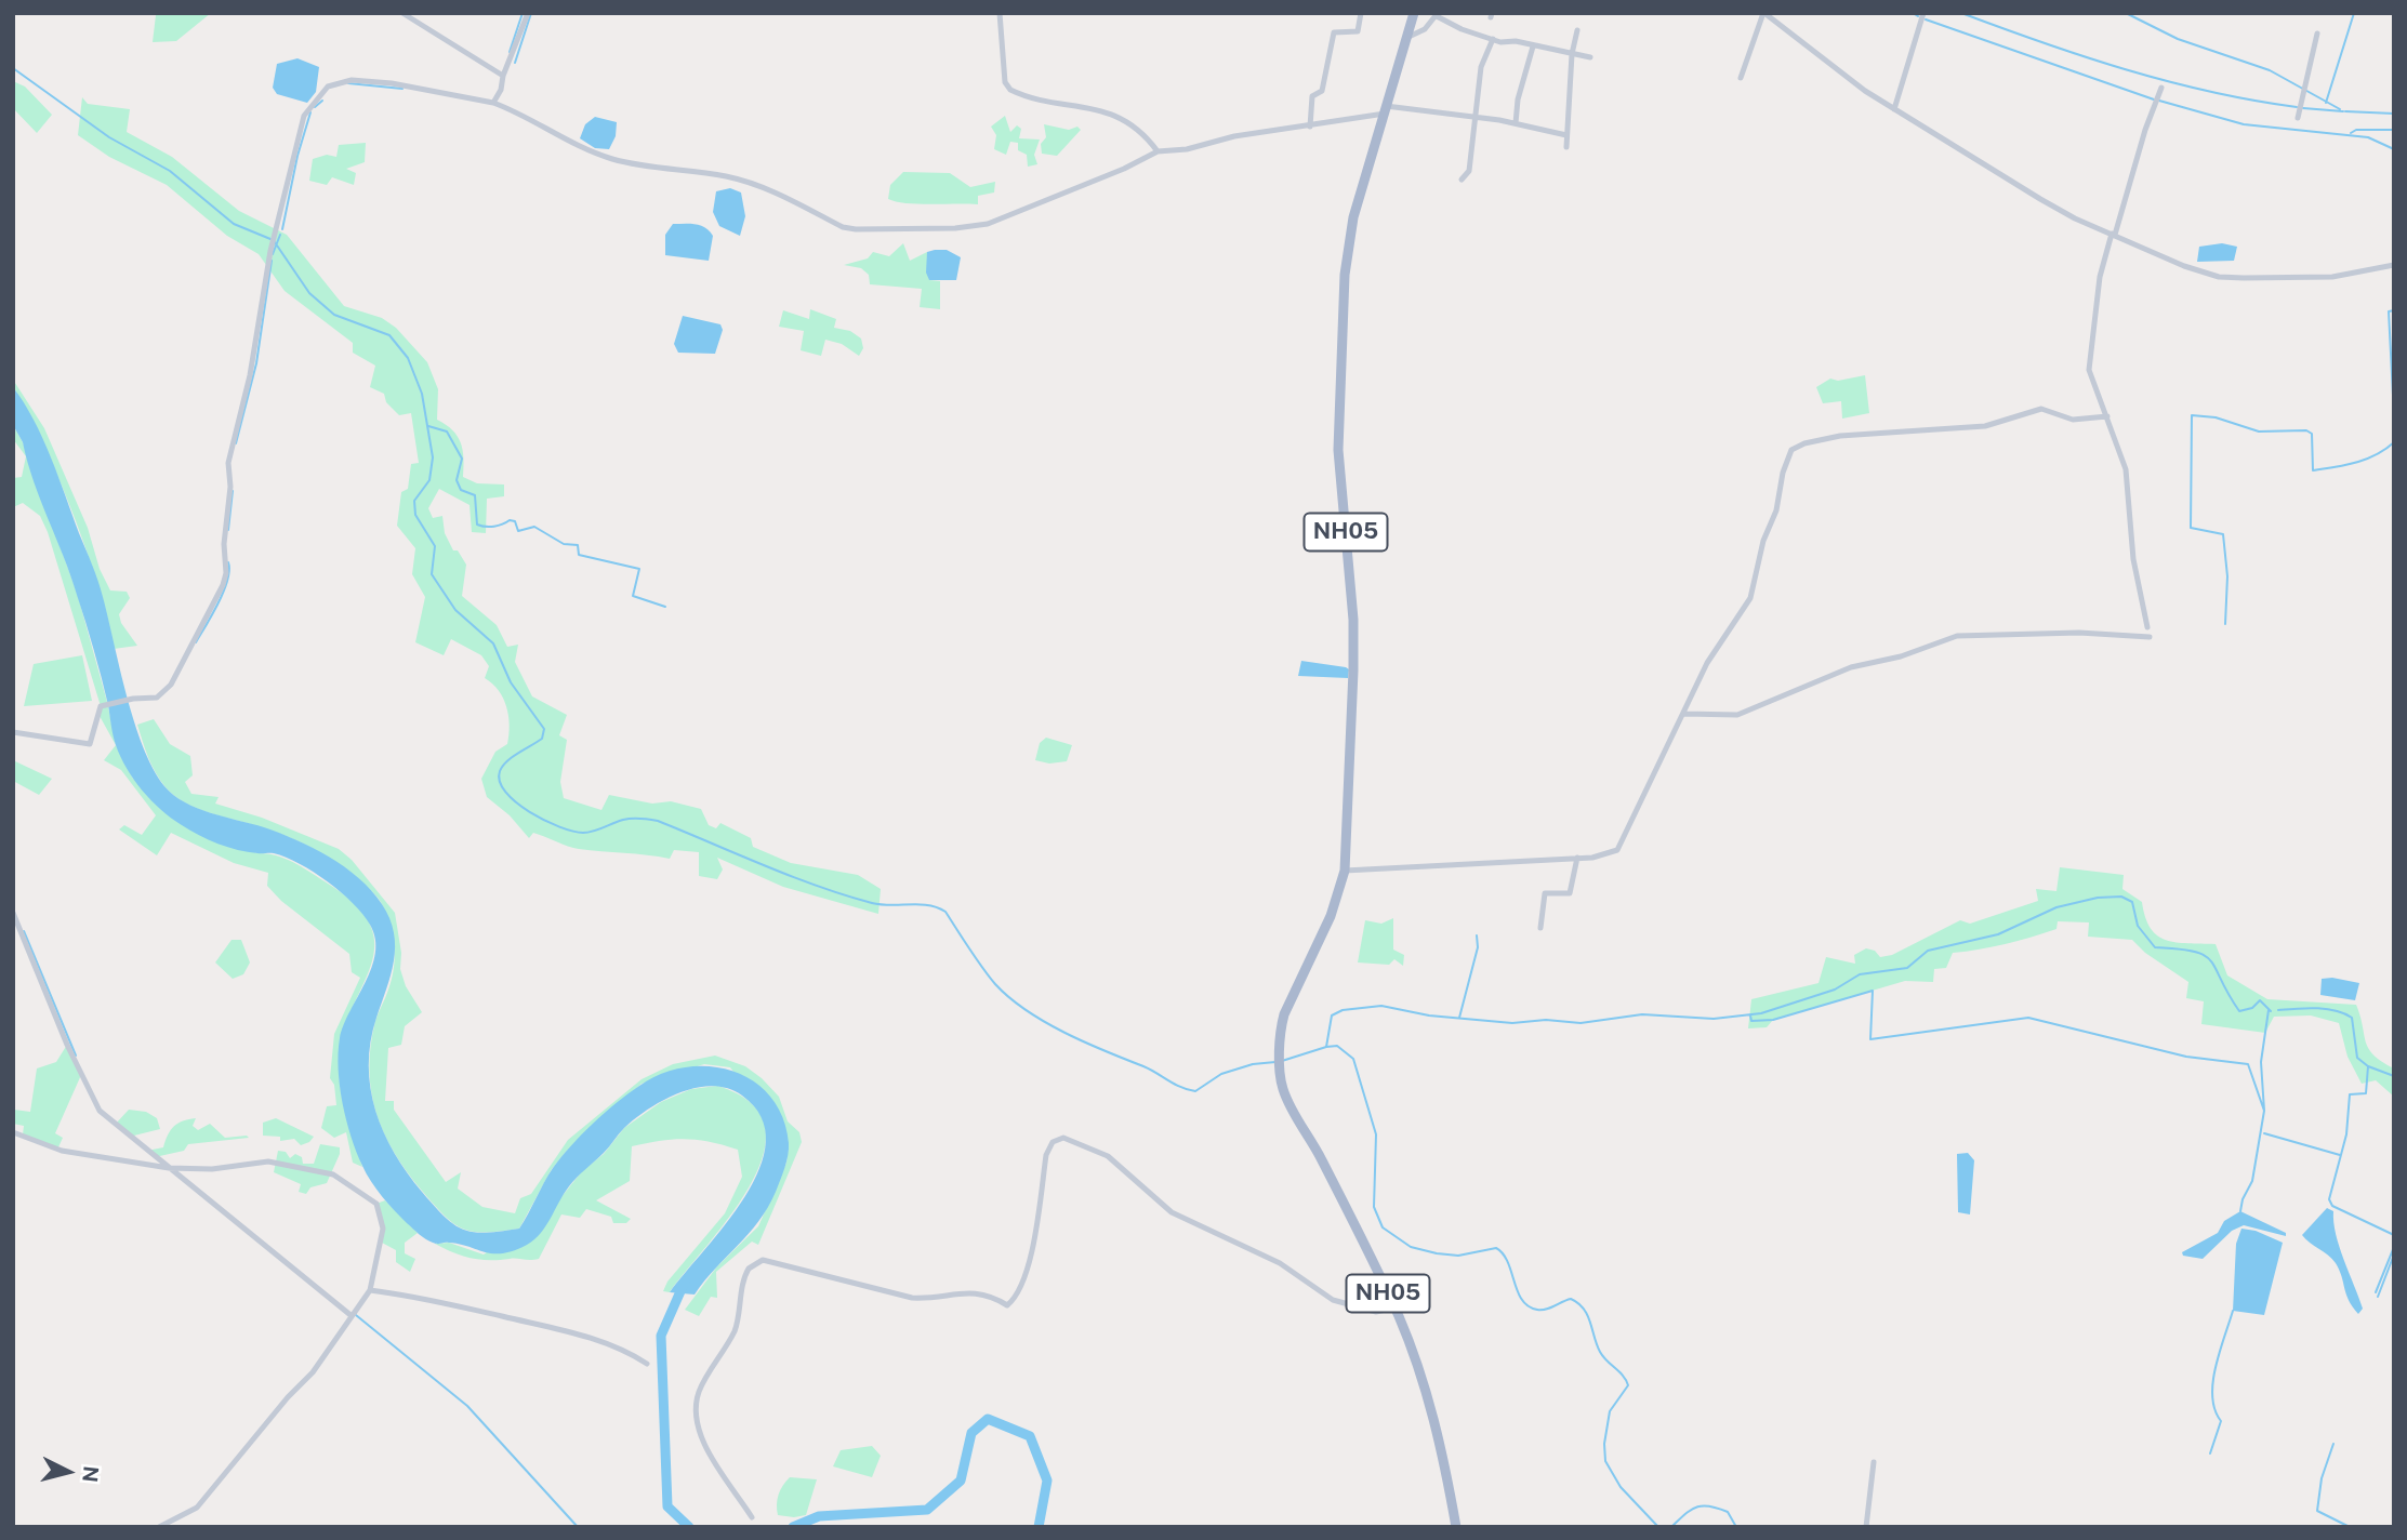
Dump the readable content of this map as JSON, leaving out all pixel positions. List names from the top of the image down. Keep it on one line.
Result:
{"streets":{"main road":["NH05"]},"north":"right"}
